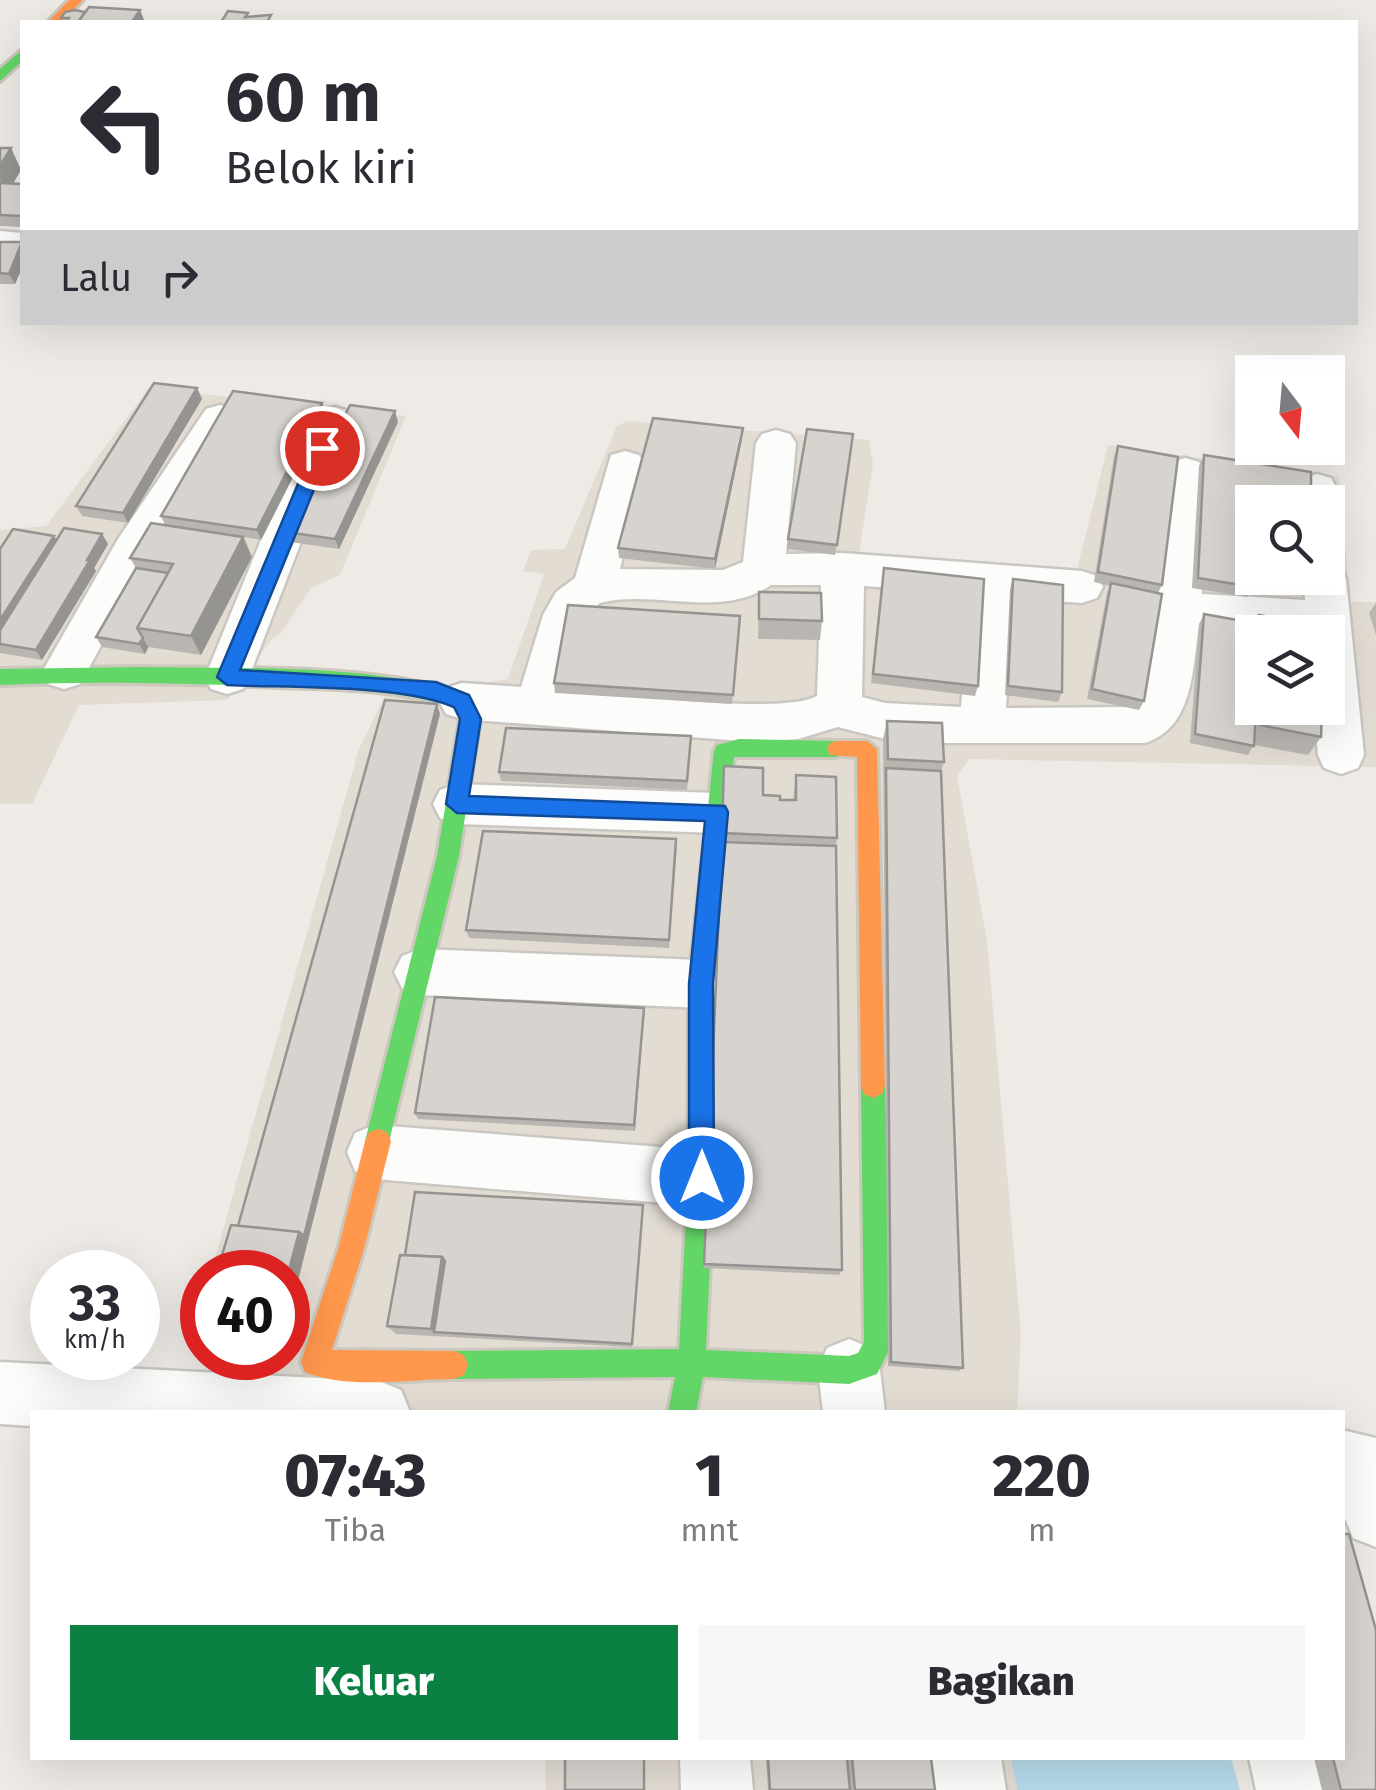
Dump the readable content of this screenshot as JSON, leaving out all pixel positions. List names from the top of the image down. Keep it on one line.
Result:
{"north":"bottom","page":{"turn":["60 m","Belok kiri"],"then":"Lalu","speed":"33 km/h","limit":"40","eta":["07:43","Tiba","1","mnt","220","m"],"buttons":["Keluar","Bagikan"]}}
